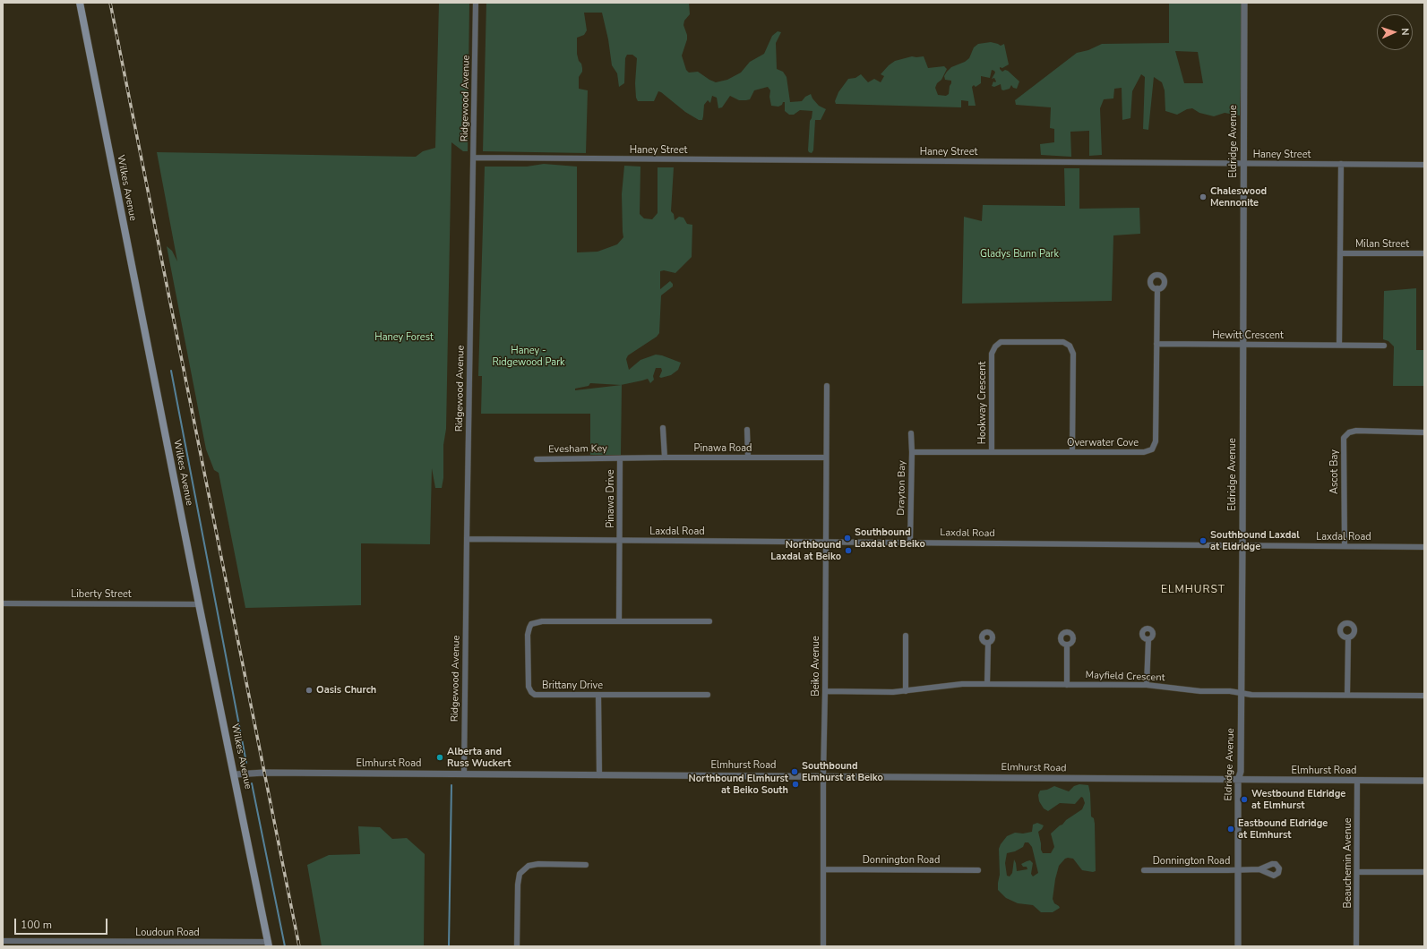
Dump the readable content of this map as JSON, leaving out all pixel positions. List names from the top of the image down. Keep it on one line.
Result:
{"streets":{"main road":["Wilkes Avenue"],"street":["Ridgewood Avenue","Eldridge Avenue","Haney Street","Milan Street","Hewitt Crescent","Hookway Crescent","Overwater Cove","Pinawa Road","Evesham Key","Ascot Bay","Drayton Bay","Pinawa Drive","Laxdal Road","Liberty Street","Beiko Avenue","Mayfield Crescent","Brittany Drive","Elmhurst Road","Donnington Road","Beauchemin Avenue","Loudoun Road"]},"crossings":[["Ridgewood Avenue","Haney Street"],["Ridgewood Avenue","Laxdal Road"],["Ridgewood Avenue","Elmhurst Road"],["Eldridge Avenue","Haney Street"],["Eldridge Avenue","Hewitt Crescent"],["Eldridge Avenue","Laxdal Road"],["Eldridge Avenue","Mayfield Crescent"],["Eldridge Avenue","Elmhurst Road"],["Eldridge Avenue","Donnington Road"],["Wilkes Avenue","Liberty Street"],["Wilkes Avenue","Elmhurst Road"],["Wilkes Avenue","Loudoun Road"],["Hewitt Crescent","Overwater Cove"],["Hookway Crescent","Overwater Cove"],["Overwater Cove","Drayton Bay"],["Pinawa Road","Evesham Key"],["Pinawa Road","Pinawa Drive"],["Pinawa Road","Beiko Avenue"],["Evesham Key","Pinawa Drive"],["Ascot Bay","Laxdal Road"],["Drayton Bay","Laxdal Road"],["Pinawa Drive","Laxdal Road"],["Laxdal Road","Beiko Avenue"],["Beiko Avenue","Mayfield Crescent"],["Beiko Avenue","Elmhurst Road"],["Beiko Avenue","Donnington Road"],["Elmhurst Road","Beauchemin Avenue"]],"districts":["ELMHURST"],"parks":["Gladys Bunn Park","Haney Forest","Haney - Ridgewood Park"],"places":["Chaleswood Mennonite","Southbound Laxdal at Beiko","Southbound Laxdal at Eldridge","Northbound Laxdal at Beiko","Oasis Church","Alberta and Russ Wuckert","Southbound Elmhurst at Beiko","Northbound Elmhurst at Beiko South","Westbound Eldridge at Elmhurst","Eastbound Eldridge at Elmhurst"],"scale_bar":"100 m","north":"right"}
